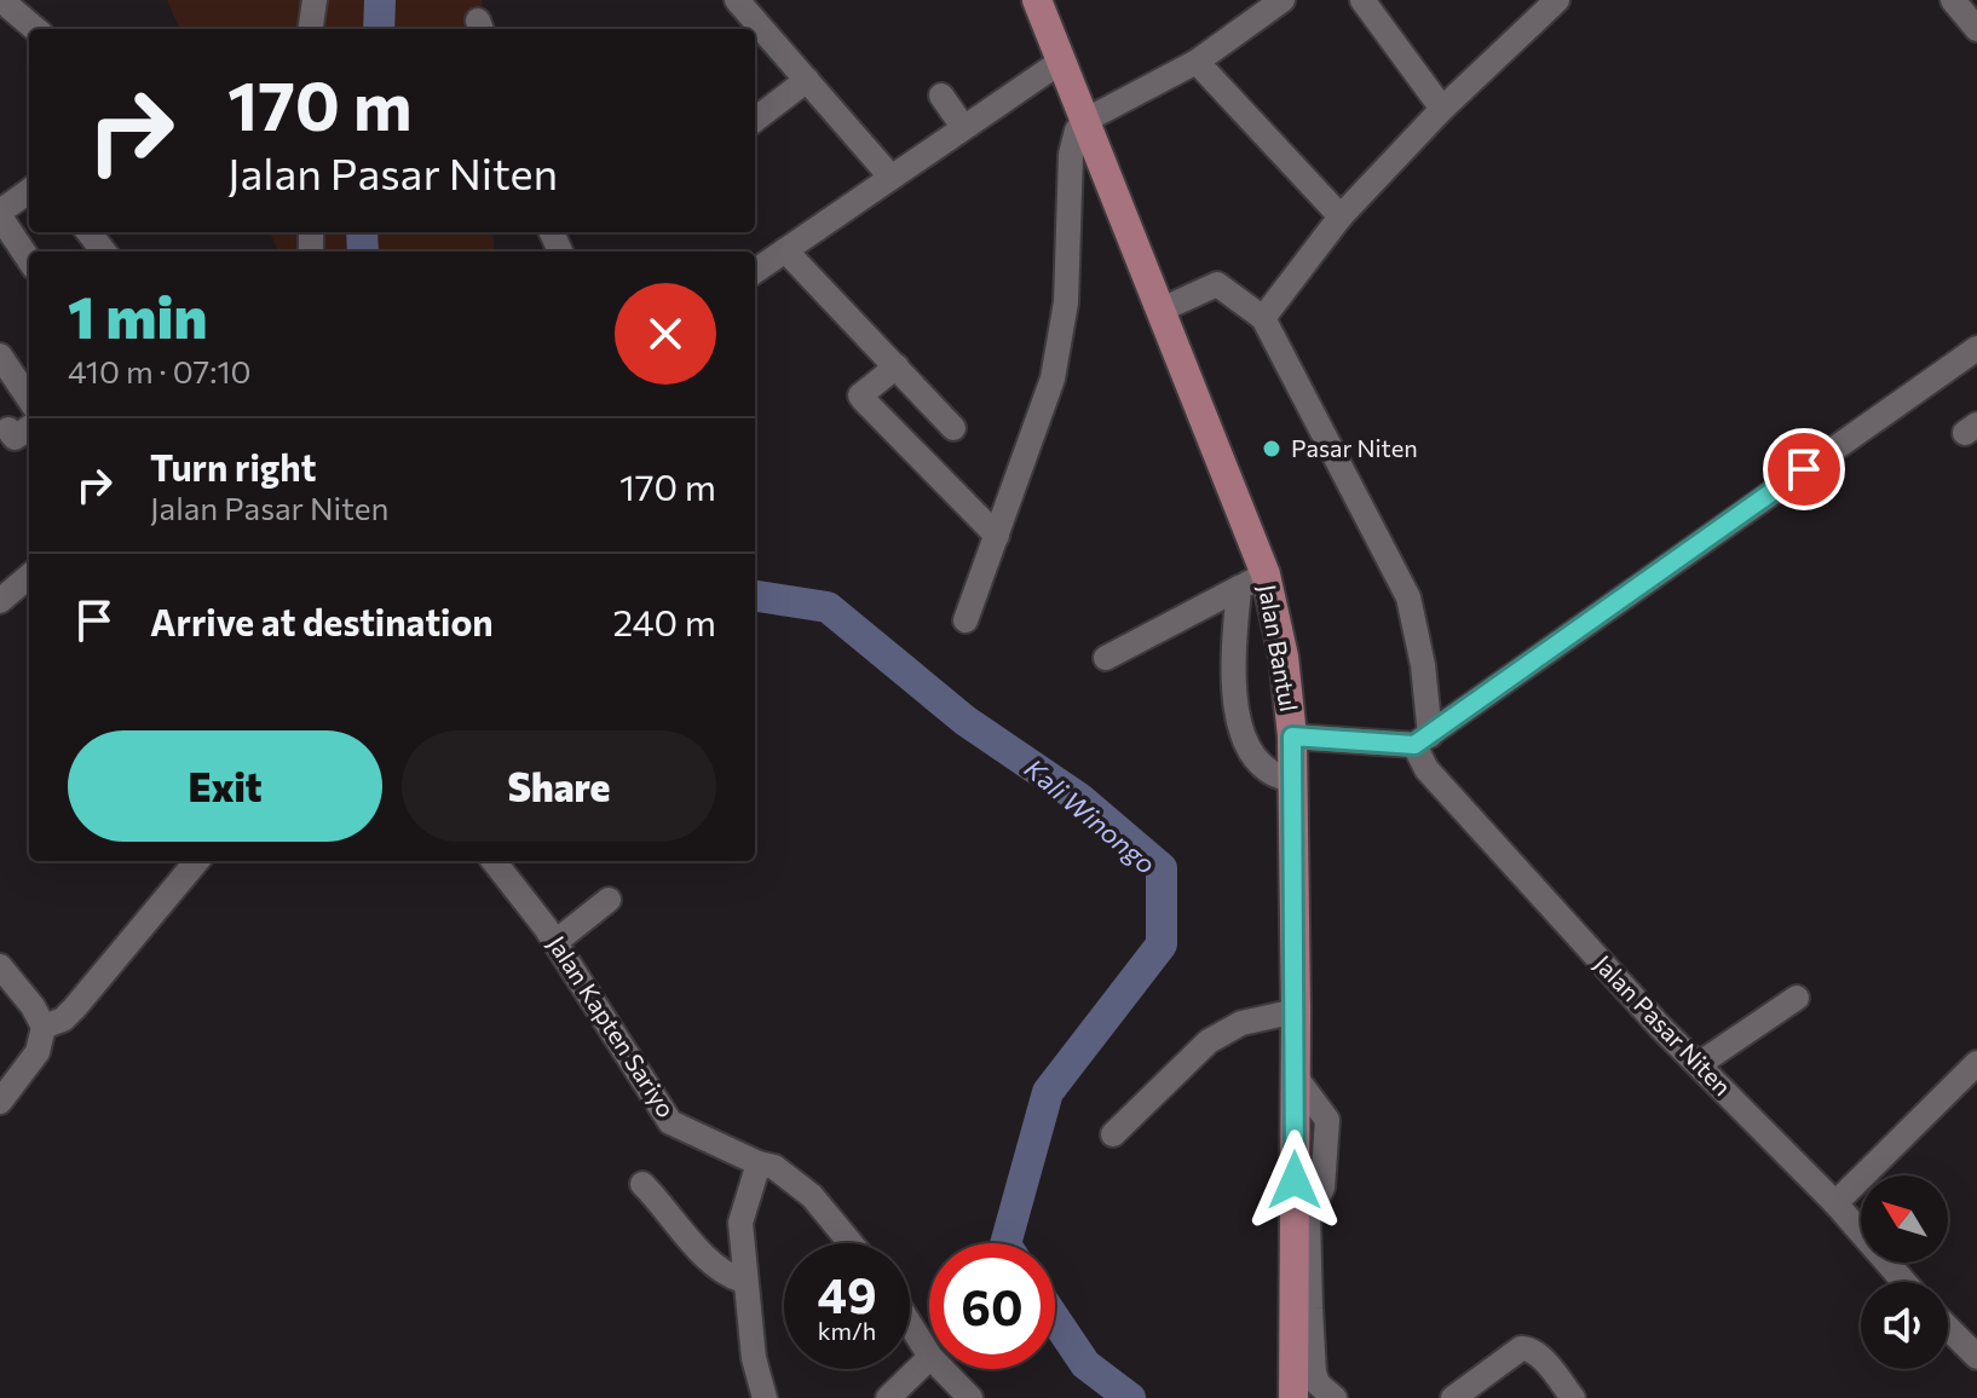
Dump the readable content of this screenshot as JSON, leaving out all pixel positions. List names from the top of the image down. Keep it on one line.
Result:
{"streets":{"main road":["Jalan Bantul"],"street":["Jalan Pasar Niten","Jalan Kapten Sariyo"]},"water":["Kali Winongo"],"places":["Pasar Niten"],"north":"top left","page":{"turn":["170 m","Jalan Pasar Niten"],"heading":["1 min","410 m · 07:10"],"list":[{"name":"Turn right","note":"Jalan Pasar Niten","value":"170 m"},{"name":"Arrive at destination","value":"240 m"}],"buttons":["Exit","Share"],"speed":"49 km/h","limit":"60"}}
